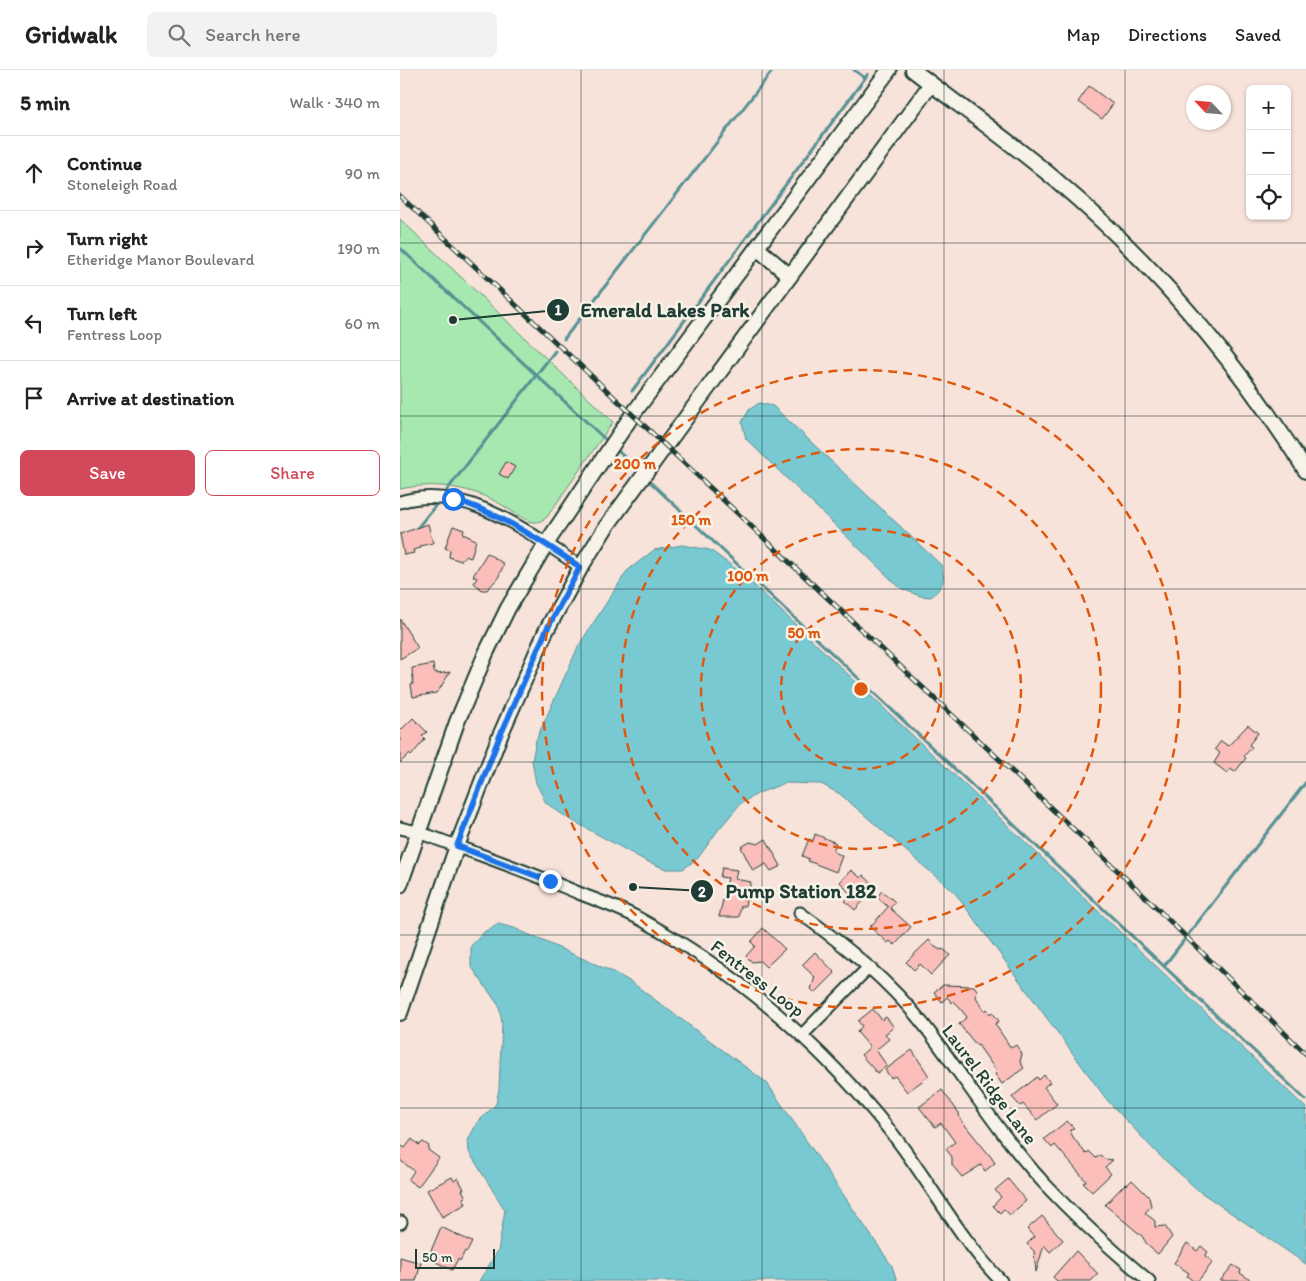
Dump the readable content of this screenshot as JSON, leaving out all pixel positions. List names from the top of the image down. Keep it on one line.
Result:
{"streets":{"street":["Fentress Loop","Laurel Ridge Lane"]},"places":["Emerald Lakes Park","Pump Station 182"],"scale_bar":"50 m","north":"top left","page":{"header":"Gridwalk","search":"Search here","nav":["Map","Directions","Saved"],"heading":["5 min","Walk · 340 m"],"map_buttons":["+","−"],"list":[["Continue","Stoneleigh Road","90 m"],["Turn right","Etheridge Manor Boulevard","190 m"],["Turn left","Fentress Loop","60 m"],"Arrive at destination"],"buttons":["Save","Share"],"scale":"50 m"},"rings":["200 m","150 m","100 m","50 m"]}
